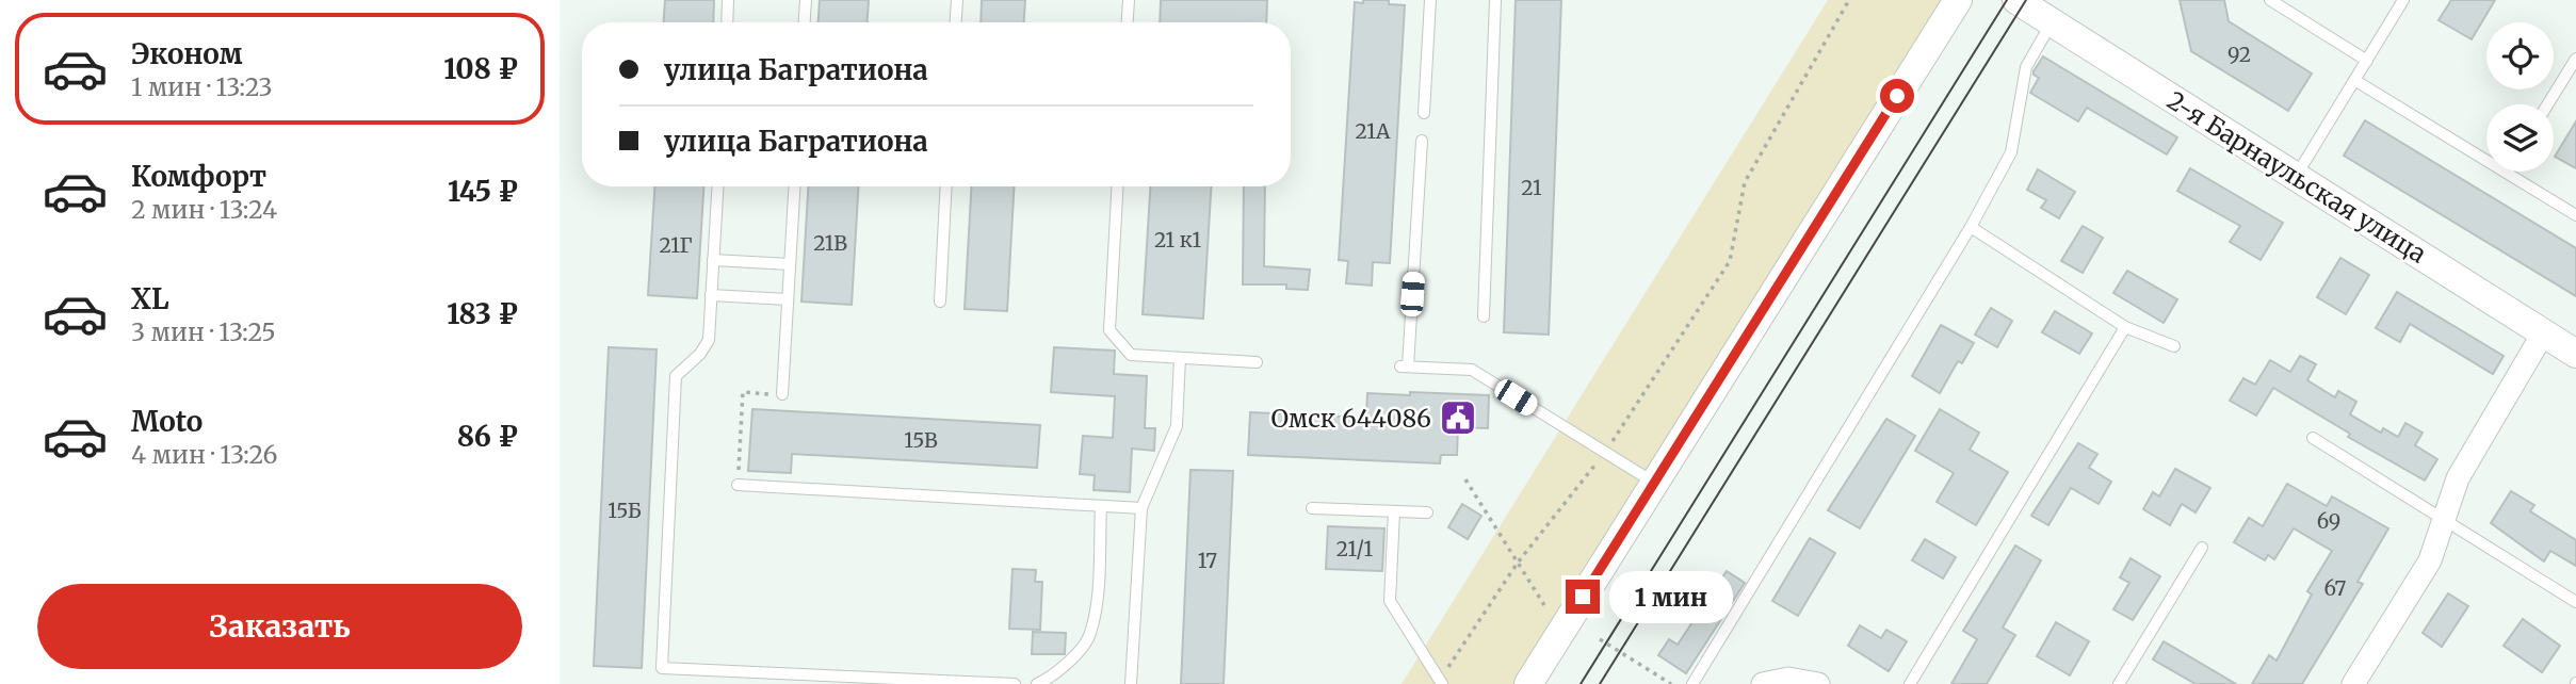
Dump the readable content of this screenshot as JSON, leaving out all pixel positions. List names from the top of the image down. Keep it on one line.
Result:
{"streets":{"street":["2-я Барнаульская улица"]},"places":{"public building":["Омск 644086"]},"house_numbers":["92","21А","21","21 к1","21В","21Г","15В","15Б","69","21/1","17","67"],"page":{"list":[{"name":"Эконом","note":"1 мин · 13:23","value":"108 ₽"},{"name":"Комфорт","note":"2 мин · 13:24","value":"145 ₽"},{"name":"XL","note":"3 мин · 13:25","value":"183 ₽"},{"name":"Moto","note":"4 мин · 13:26","value":"86 ₽"}],"banner":["улица Багратиона","улица Багратиона"],"buttons":"Заказать","bubble":"1 мин"}}
